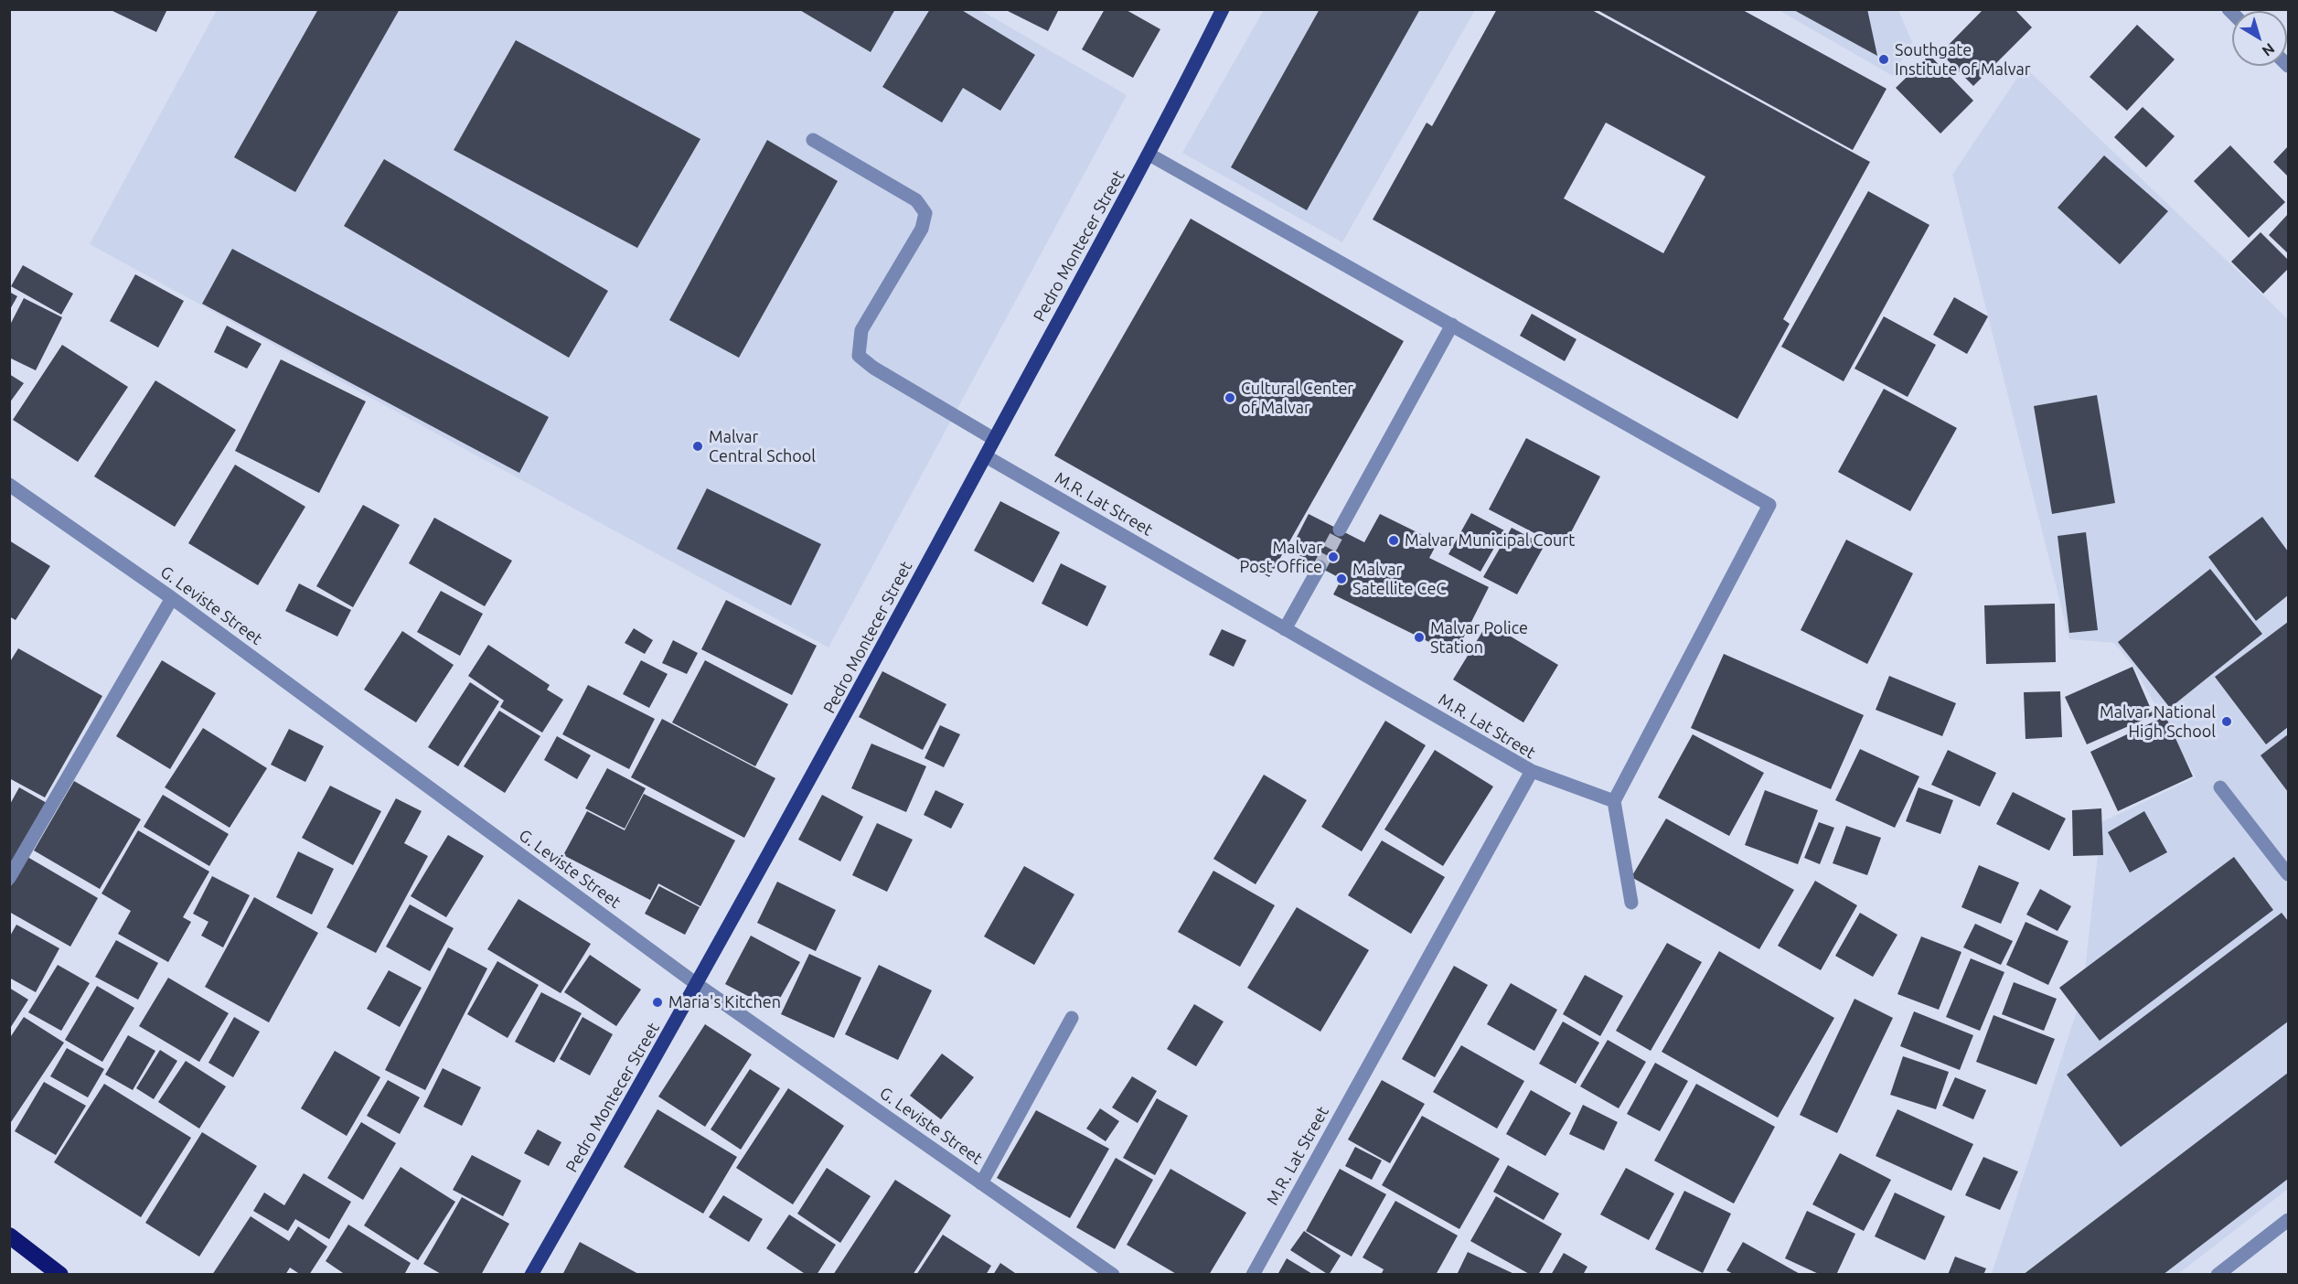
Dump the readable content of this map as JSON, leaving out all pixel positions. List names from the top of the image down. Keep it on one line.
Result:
{"streets":{"main road":["Pedro Montecer Street"],"street":["M.R. Lat Street","G. Leviste Street"]},"crossings":[["Pedro Montecer Street","M.R. Lat Street"],["Pedro Montecer Street","G. Leviste Street"]],"places":["Southgate Institute of Malvar","Cultural Center of Malvar","Malvar Central School","Malvar Municipal Court","Malvar Post Office","Malvar Satellite CeC","Malvar Police Station","Malvar National High School","Maria's Kitchen"],"north":"bottom right"}
